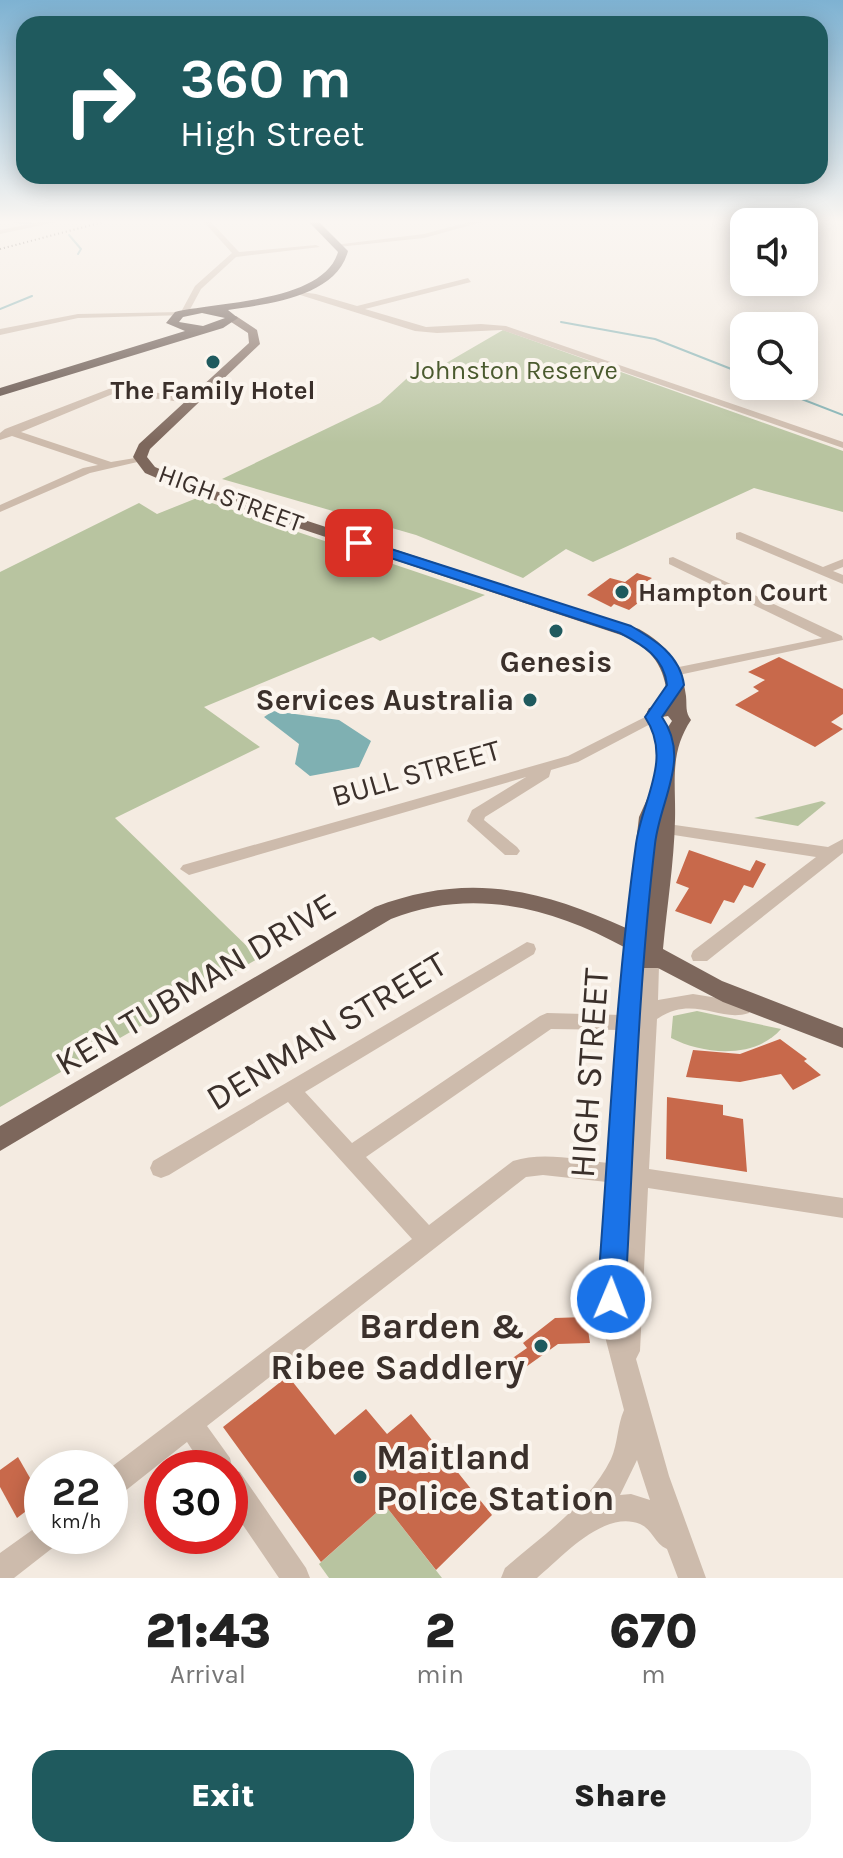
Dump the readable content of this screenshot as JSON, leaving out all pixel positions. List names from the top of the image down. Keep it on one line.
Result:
{"streets":{"main road":["HIGH STREET","KEN TUBMAN DRIVE"],"street":["BULL STREET","DENMAN STREET"]},"crossings":[["HIGH STREET","BULL STREET"],["HIGH STREET","KEN TUBMAN DRIVE"]],"parks":["Johnston Reserve"],"places":["The Family Hotel","Hampton Court","Genesis","Services Australia","Barden & Ribee Saddlery","Maitland Police Station"],"page":{"turn":["360 m","High Street"],"speed":"22 km/h","limit":"30","eta":["21:43","Arrival","2","min","670","m"],"buttons":["Exit","Share"]}}
